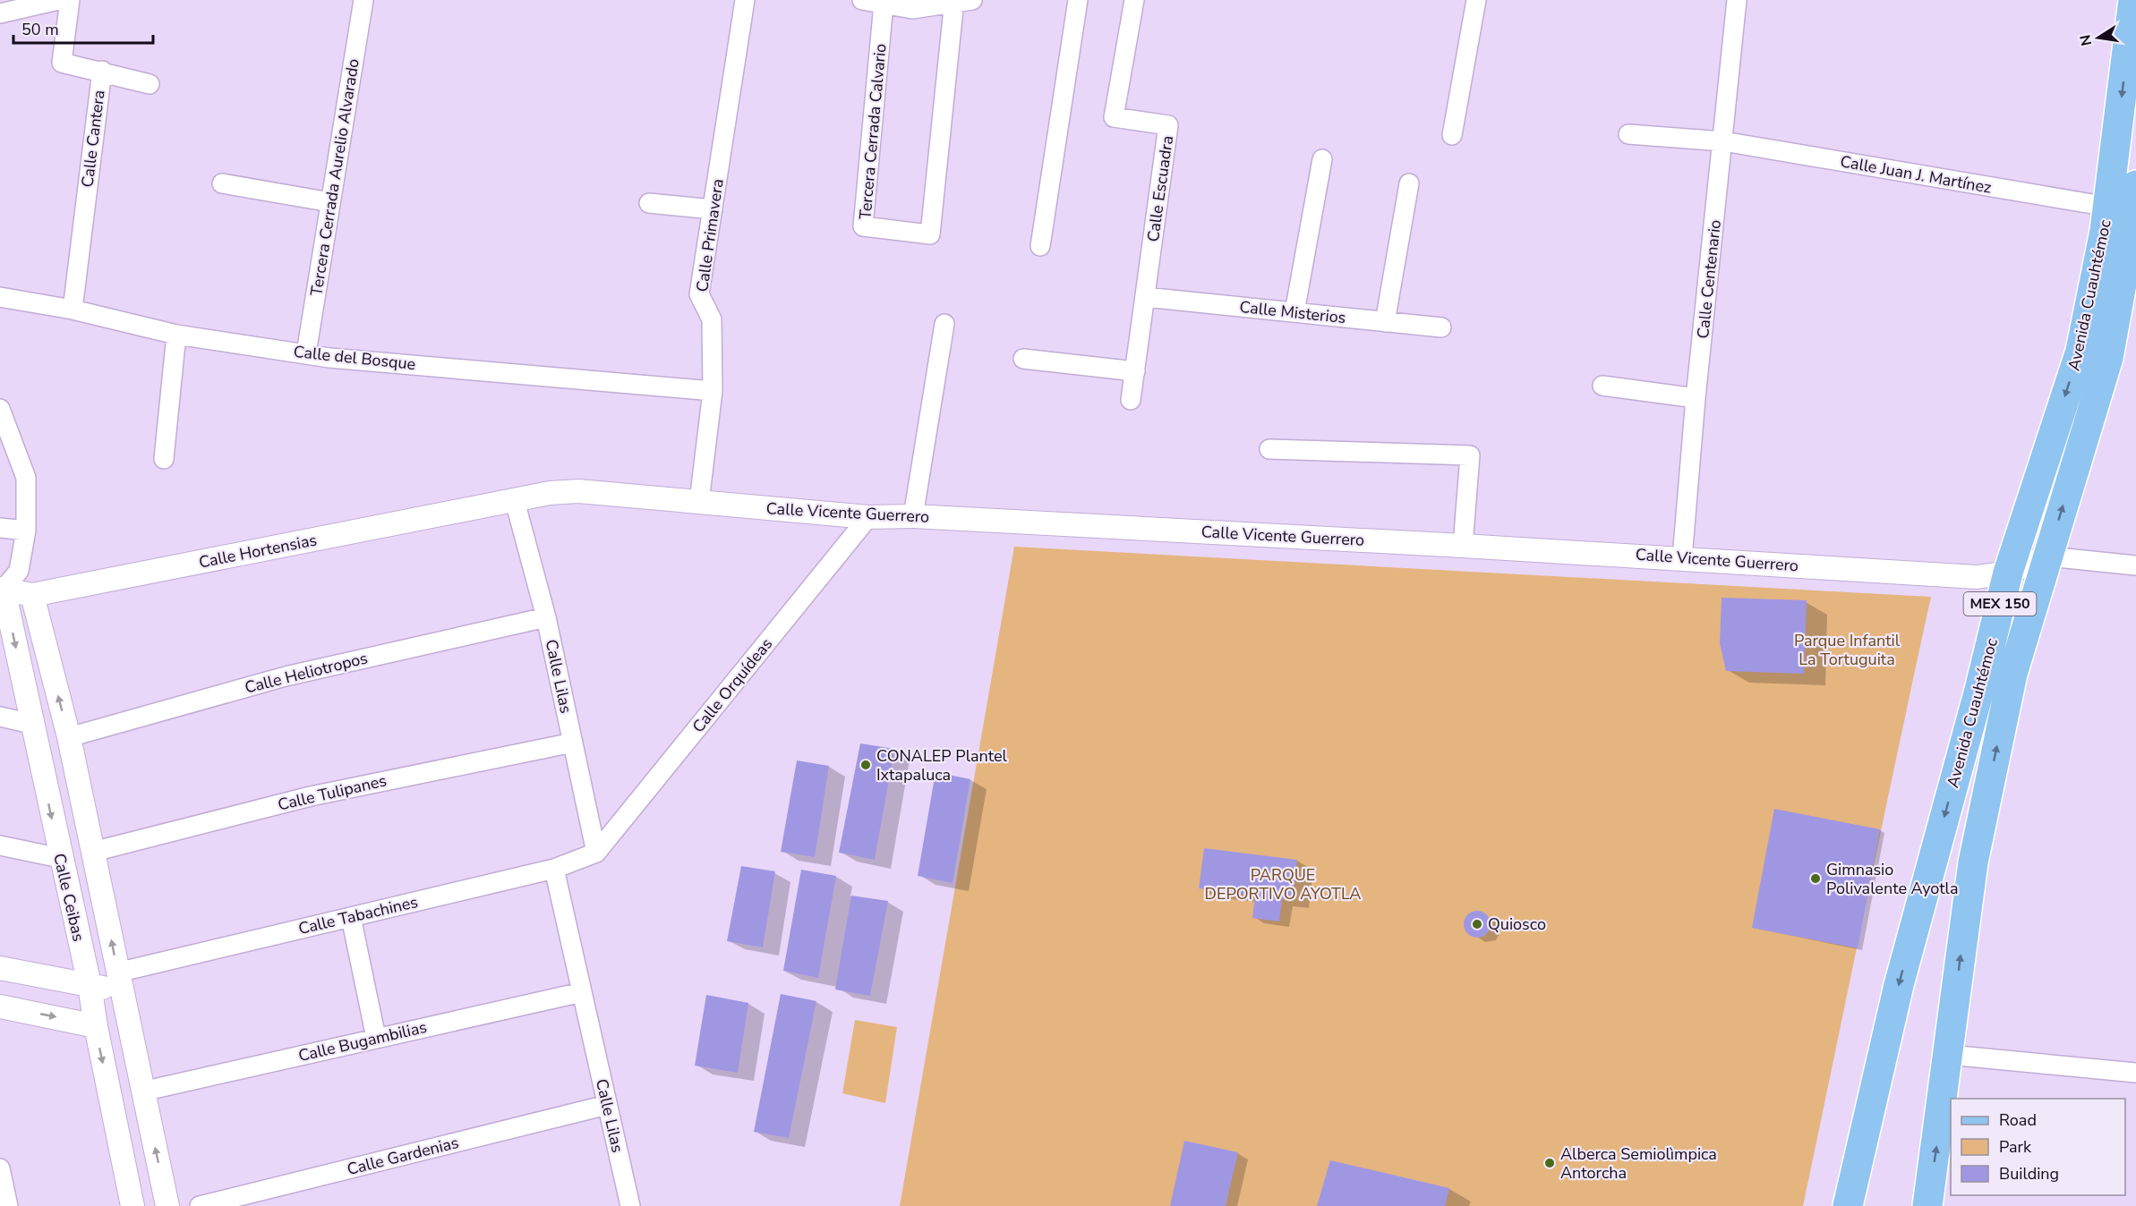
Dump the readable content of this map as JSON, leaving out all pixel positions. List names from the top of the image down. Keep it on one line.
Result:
{"streets":{"main road":["Avenida Cuauhtémoc","MEX 150"],"street":["Tercera Cerrada Calvario","Calle Cantera","Calle Juan J. Martínez","Tercera Cerrada Aurelio Alvarado","Calle Escuadra","Calle Primavera","Calle Centenario","Calle Misterios","Calle del Bosque","Calle Vicente Guerrero","Calle Hortensias","Calle Heliotropos","Calle Lilas","Calle Orquídeas","Calle Tulipanes","Calle Ceibas","Calle Tabachines","Calle Bugambilias","Calle Gardenias"]},"crossings":[["Calle Cantera","Calle del Bosque"],["Calle Juan J. Martínez","Calle Centenario"],["Calle Juan J. Martínez","Avenida Cuauhtémoc"],["Tercera Cerrada Aurelio Alvarado","Calle del Bosque"],["Calle Escuadra","Calle Misterios"],["Calle Primavera","Calle del Bosque"],["Calle Primavera","Calle Vicente Guerrero"],["Calle Centenario","Calle Vicente Guerrero"],["Avenida Cuauhtémoc","Calle Vicente Guerrero"],["Calle Vicente Guerrero","Calle Hortensias"],["Calle Vicente Guerrero","MEX 150"],["Calle Vicente Guerrero","Calle Lilas"],["Calle Vicente Guerrero","Calle Orquídeas"],["Calle Hortensias","Calle Lilas"],["Calle Hortensias","Calle Ceibas"],["Calle Heliotropos","Calle Lilas"],["Calle Heliotropos","Calle Ceibas"],["Calle Lilas","Calle Orquídeas"],["Calle Lilas","Calle Tulipanes"],["Calle Lilas","Calle Tabachines"],["Calle Lilas","Calle Bugambilias"],["Calle Lilas","Calle Gardenias"],["Calle Orquídeas","Calle Tabachines"],["Calle Tulipanes","Calle Ceibas"],["Calle Ceibas","Calle Tabachines"],["Calle Ceibas","Calle Bugambilias"]],"parks":["Parque Infantil La Tortuguita","PARQUE DEPORTIVO AYOTLA"],"places":["CONALEP Plantel Ixtapaluca","Gimnasio Polivalente Ayotla","Quiosco","Alberca Semiolìmpica Antorcha"],"legend":["Road","Park","Building"],"scale_bar":"50 m","north":"left"}
